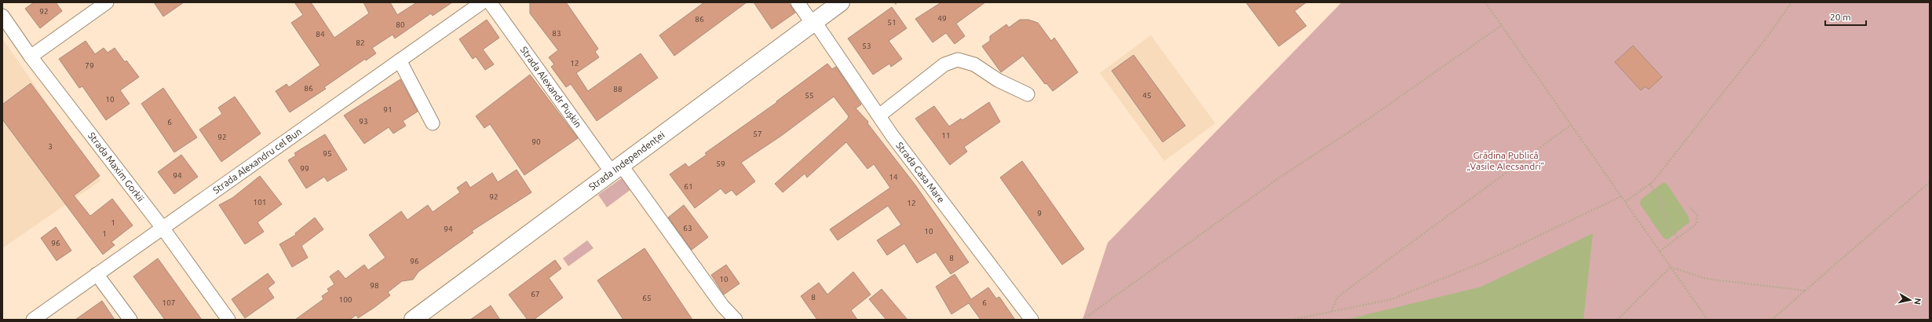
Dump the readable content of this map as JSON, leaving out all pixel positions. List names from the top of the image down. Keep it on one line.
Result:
{"streets":{"main road":["Strada Independenței"],"street":["Strada Alexandr Pușkin","Strada Alexandru cel Bun","Strada Maxim Gorkii","Strada Casa Mare"]},"crossings":[["Strada Alexandr Pușkin","Strada Independenței"],["Strada Alexandru cel Bun","Strada Maxim Gorkii"],["Strada Independenței","Strada Casa Mare"]],"parks":["Grădina Publică „Vasile Alecsandri”"],"house_numbers":["92","49","86","51","80","83","84","82","53","12","79","86","88","55","45","10","91","93","6","57","11","92","90","3","95","59","99","94","14","61","92","101","12","9","1","63","94","10","1","96","8","96","10","98","67","8","65","100","107","6"],"scale_bar":"20 m","north":"right"}
